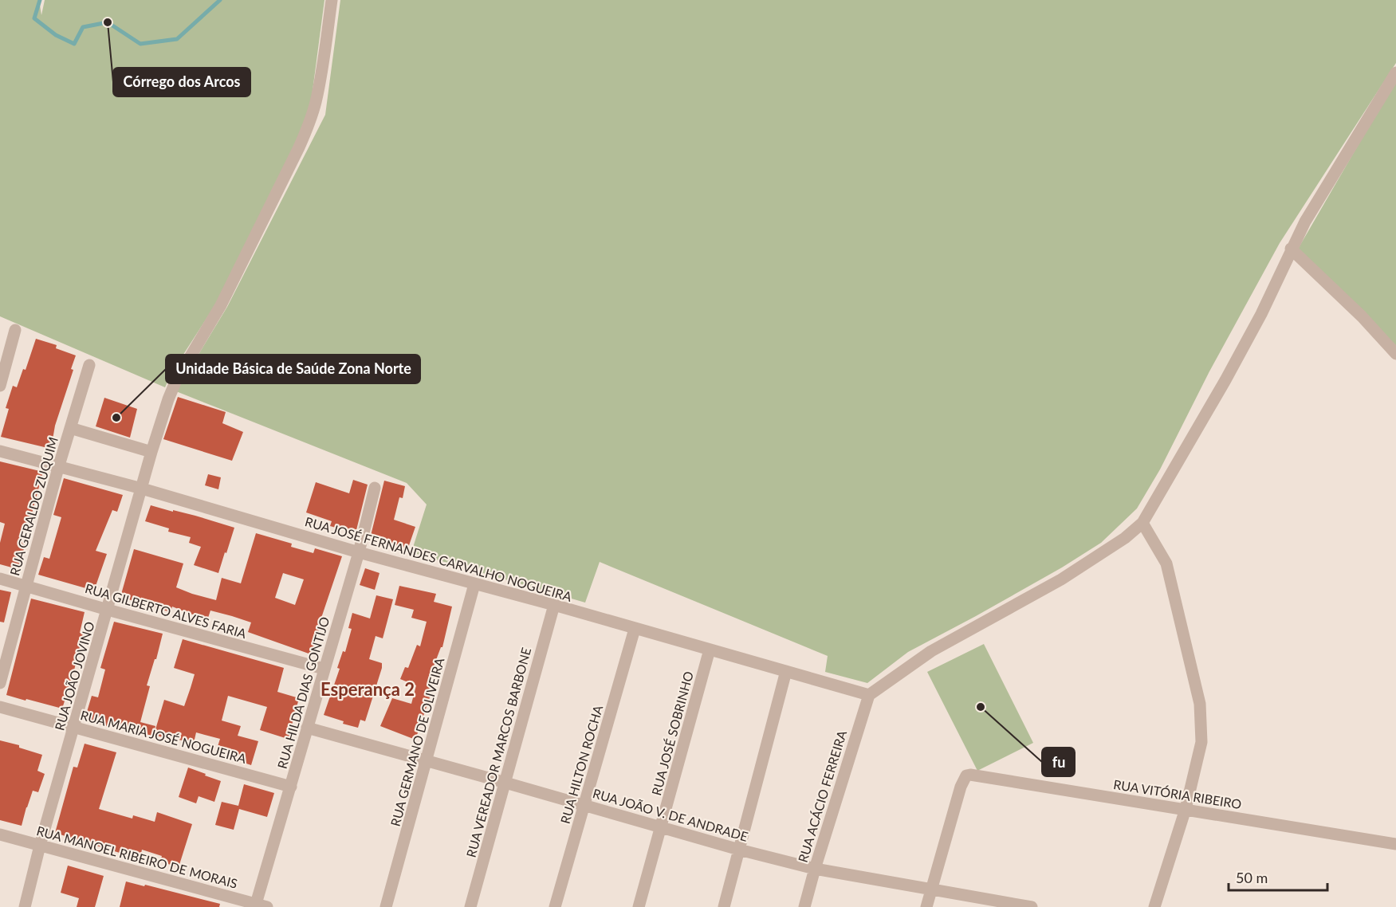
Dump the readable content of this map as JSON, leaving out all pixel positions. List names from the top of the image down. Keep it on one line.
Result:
{"streets":{"street":["RUA GERALDO ZUQUIM","RUA JOSÉ FERNANDES CARVALHO NOGUEIRA","RUA GILBERTO ALVES FARIA","RUA JOÃO JOVINO","RUA HILDA DIAS GONTIJO","RUA JOSÉ SOBRINHO","RUA MARIA JOSÉ NOGUEIRA","RUA GERMANO DE OLIVEIRA","RUA VEREADOR MARCOS BARBONE","RUA HILTON ROCHA","RUA VITÓRIA RIBEIRO","RUA ACÁCIO FERREIRA","RUA JOÃO V. DE ANDRADE","RUA MANOEL RIBEIRO DE MORAIS"]},"crossings":[["RUA GERALDO ZUQUIM","RUA JOSÉ FERNANDES CARVALHO NOGUEIRA"],["RUA GERALDO ZUQUIM","RUA GILBERTO ALVES FARIA"],["RUA JOSÉ FERNANDES CARVALHO NOGUEIRA","RUA JOÃO JOVINO"],["RUA JOSÉ FERNANDES CARVALHO NOGUEIRA","RUA HILDA DIAS GONTIJO"],["RUA JOSÉ FERNANDES CARVALHO NOGUEIRA","RUA JOSÉ SOBRINHO"],["RUA JOSÉ FERNANDES CARVALHO NOGUEIRA","RUA GERMANO DE OLIVEIRA"],["RUA JOSÉ FERNANDES CARVALHO NOGUEIRA","RUA VEREADOR MARCOS BARBONE"],["RUA JOSÉ FERNANDES CARVALHO NOGUEIRA","RUA HILTON ROCHA"],["RUA JOSÉ FERNANDES CARVALHO NOGUEIRA","RUA ACÁCIO FERREIRA"],["RUA GILBERTO ALVES FARIA","RUA JOÃO JOVINO"],["RUA GILBERTO ALVES FARIA","RUA HILDA DIAS GONTIJO"],["RUA JOÃO JOVINO","RUA MARIA JOSÉ NOGUEIRA"],["RUA JOÃO JOVINO","RUA MANOEL RIBEIRO DE MORAIS"],["RUA HILDA DIAS GONTIJO","RUA MARIA JOSÉ NOGUEIRA"],["RUA HILDA DIAS GONTIJO","RUA JOÃO V. DE ANDRADE"],["RUA HILDA DIAS GONTIJO","RUA MANOEL RIBEIRO DE MORAIS"],["RUA JOSÉ SOBRINHO","RUA JOÃO V. DE ANDRADE"],["RUA GERMANO DE OLIVEIRA","RUA JOÃO V. DE ANDRADE"],["RUA VEREADOR MARCOS BARBONE","RUA JOÃO V. DE ANDRADE"],["RUA HILTON ROCHA","RUA JOÃO V. DE ANDRADE"],["RUA VITÓRIA RIBEIRO","RUA JOÃO V. DE ANDRADE"],["RUA ACÁCIO FERREIRA","RUA JOÃO V. DE ANDRADE"]],"districts":["Esperança 2"],"places":["Córrego dos Arcos","Unidade Básica de Saúde Zona Norte","fu"],"scale_bar":"50 m"}
